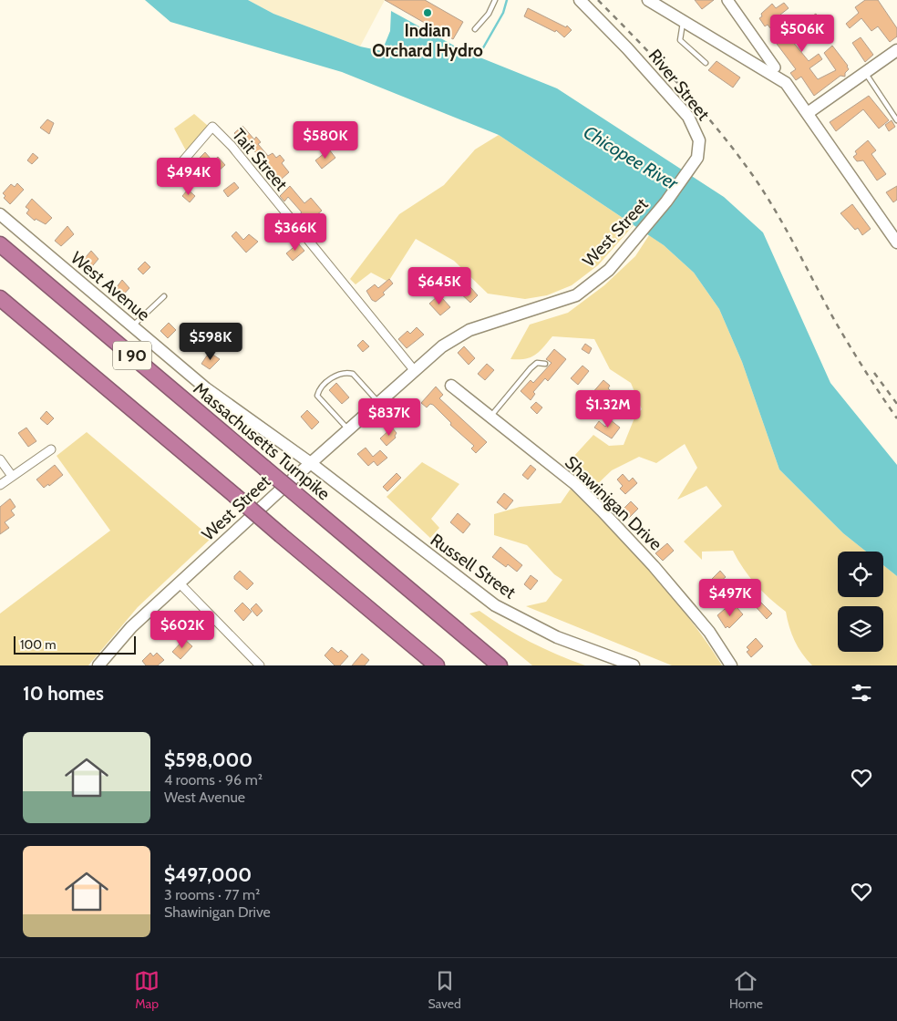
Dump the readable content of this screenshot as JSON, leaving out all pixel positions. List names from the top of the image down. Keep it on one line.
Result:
{"streets":{"highway":["I 90","Massachusetts Turnpike"],"main road":["River Street","West Street","West Avenue","Shawinigan Drive","Russell Street"],"street":["Tait Street"]},"crossings":[["River Street","West Street"],["Tait Street","West Street"],["West Street","West Avenue"],["West Street","Russell Street"],["West Avenue","Russell Street"]],"water":["Chicopee River"],"places":["Indian Orchard Hydro"],"scale_bar":"100 m","page":{"price":["$506K","$580K","$494K","$366K","$645K","$598K","$1.32M","$837K","$497K","$602K"],"scale":"100 m","heading":"10 homes","list":[{"name":"$598,000","note":"4 rooms · 96 m² · West Avenue"},{"name":"$497,000","note":"3 rooms · 77 m² · Shawinigan Drive"}],"tabs":["Map","Saved","Home"]}}
